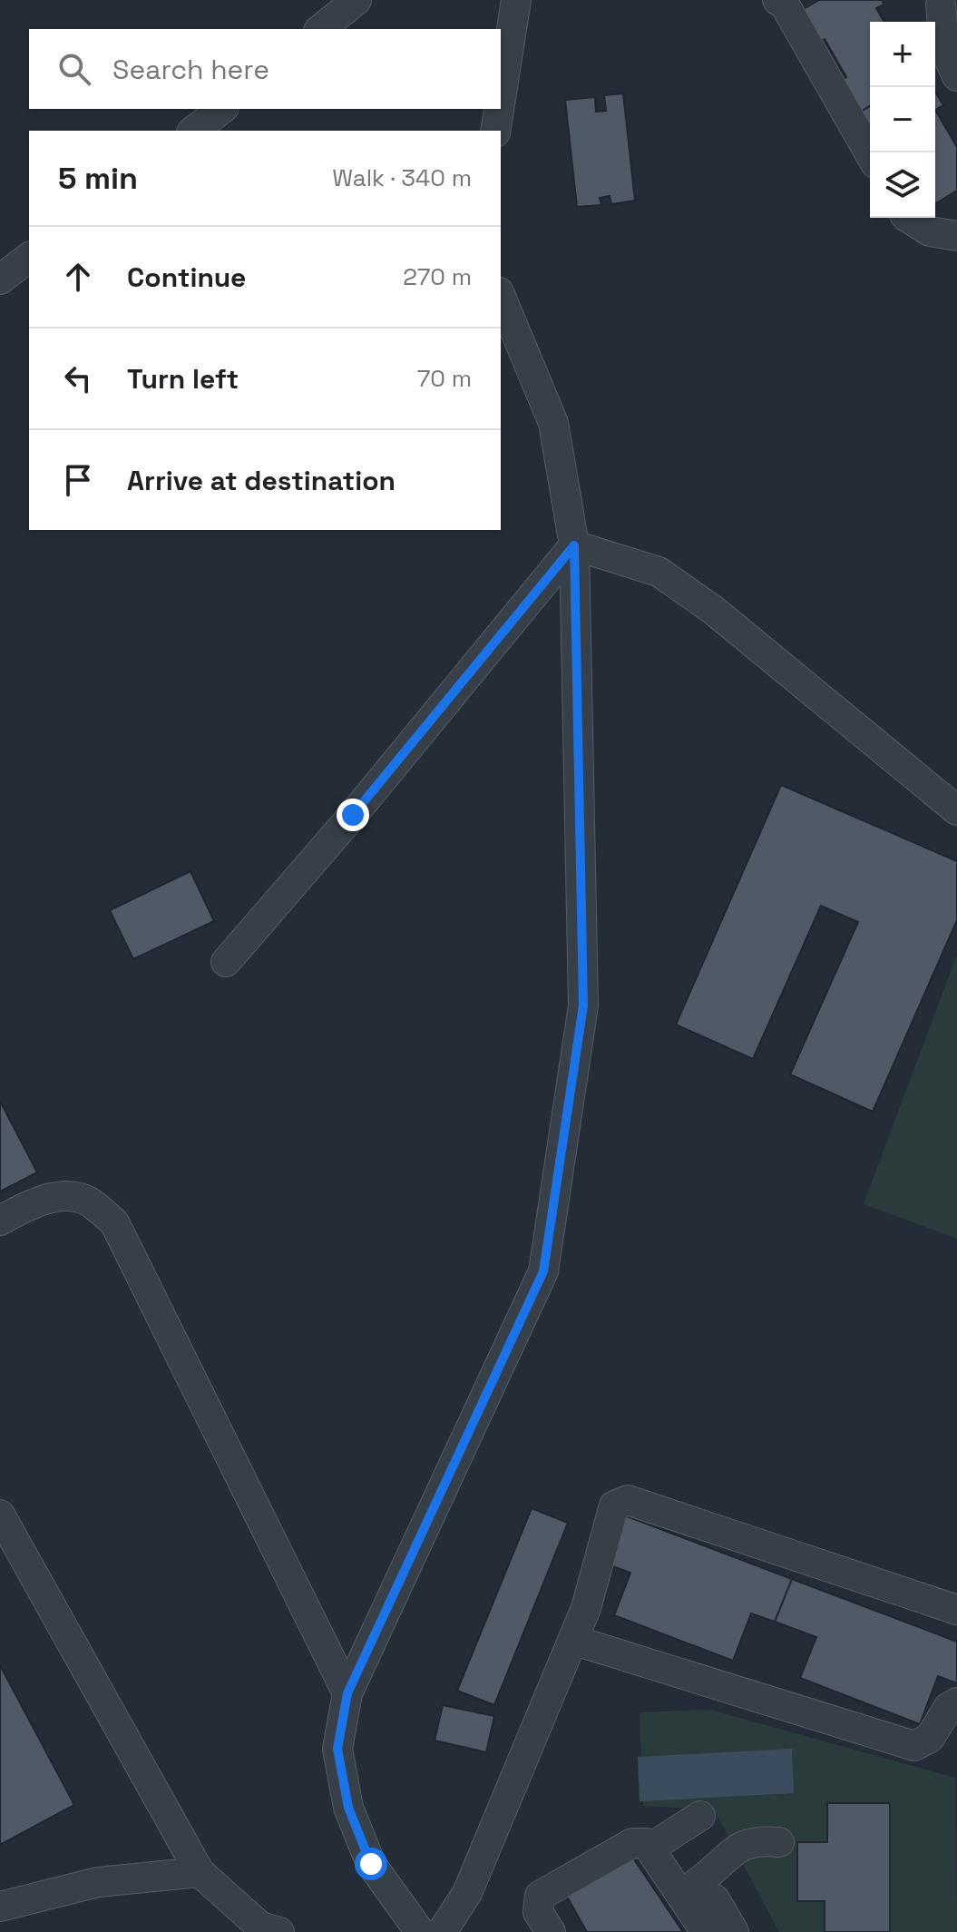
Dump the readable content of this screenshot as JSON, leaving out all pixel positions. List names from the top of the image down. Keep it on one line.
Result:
{"page":{"map_buttons":["+","−"],"search":"Search here","heading":["5 min","Walk · 340 m"],"list":[["Continue","270 m"],["Turn left","70 m"],"Arrive at destination"]}}
